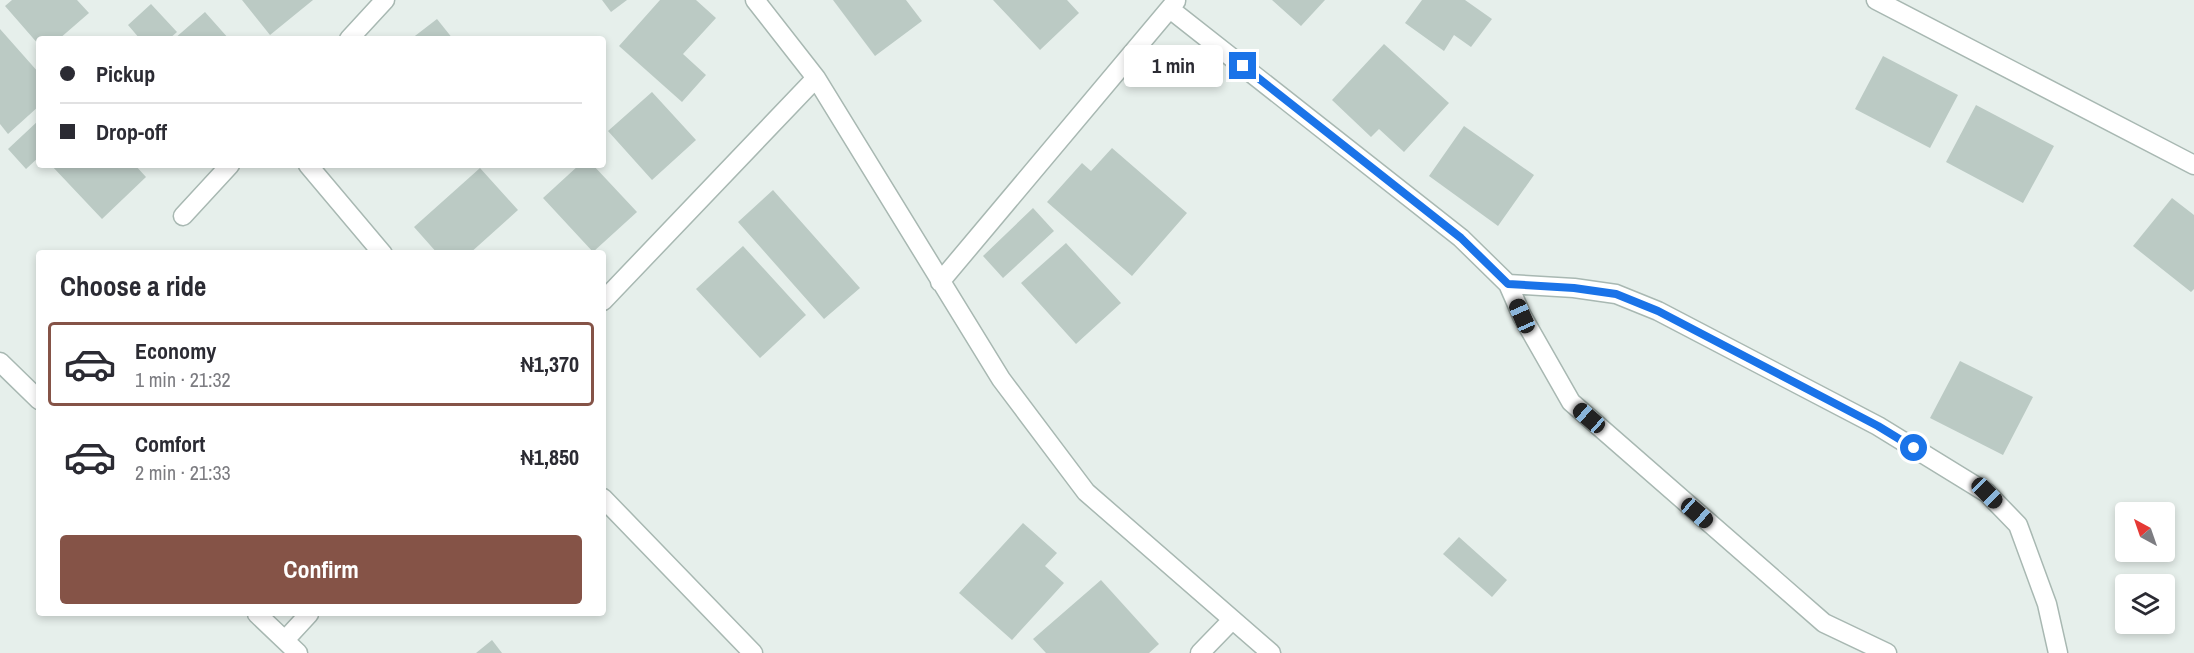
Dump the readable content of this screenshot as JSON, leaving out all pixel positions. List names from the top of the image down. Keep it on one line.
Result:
{"north":"top left","page":{"banner":["Pickup","Drop-off"],"bubble":"1 min","heading":"Choose a ride","list":[{"name":"Economy","note":"1 min · 21:32","value":"₦1,370"},{"name":"Comfort","note":"2 min · 21:33","value":"₦1,850"}],"buttons":"Confirm"}}
